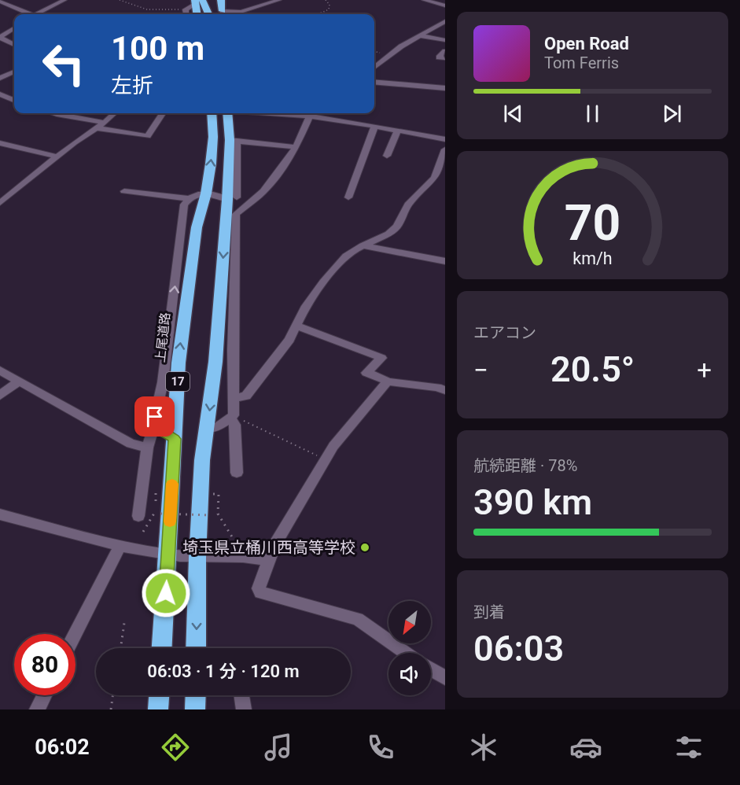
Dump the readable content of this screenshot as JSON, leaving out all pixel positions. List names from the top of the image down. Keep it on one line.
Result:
{"streets":{"highway":["上尾道路","17"]},"places":["埼玉県立桶川西高等学校"],"north":"bottom left","page":{"turn":["100 m","左折"],"song":["Open Road","Tom Ferris"],"tile":["エアコン",["航続距離 · 78%","390 km"],["到着","06:03"]],"heat":["−","20.5°","+"],"limit":"80","trip":"06:03 · 1 分 · 120 m","tabs":"06:02","gauge":["70","km/h"]}}
